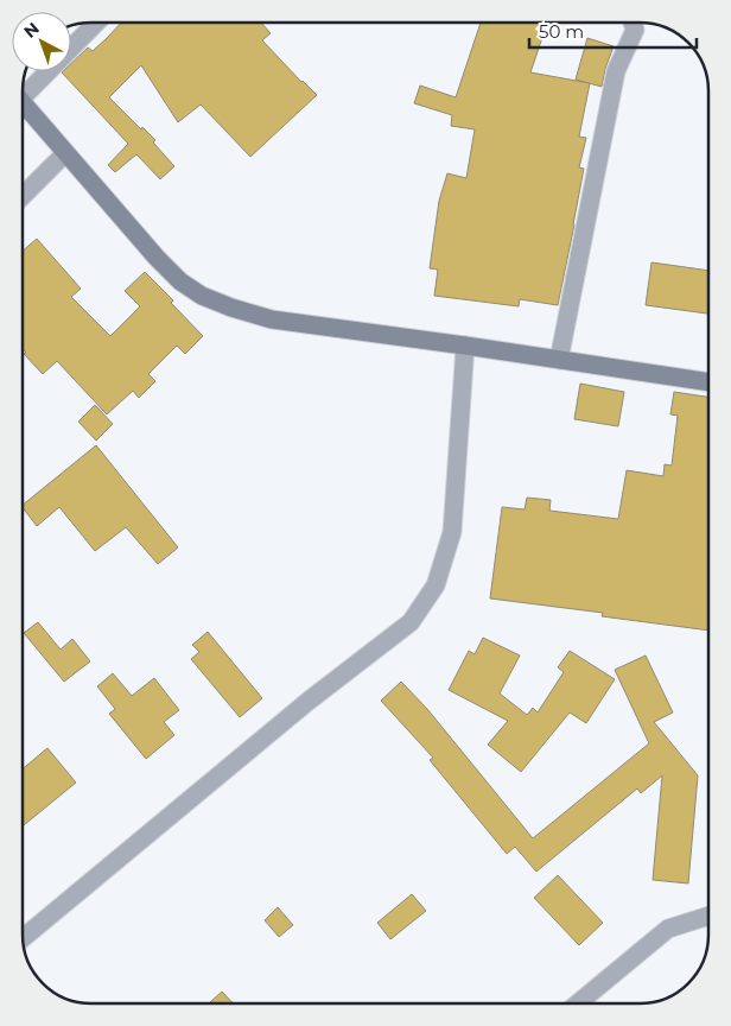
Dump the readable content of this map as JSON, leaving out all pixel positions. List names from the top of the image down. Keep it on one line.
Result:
{"scale_bar":"50 m","north":"top left"}
